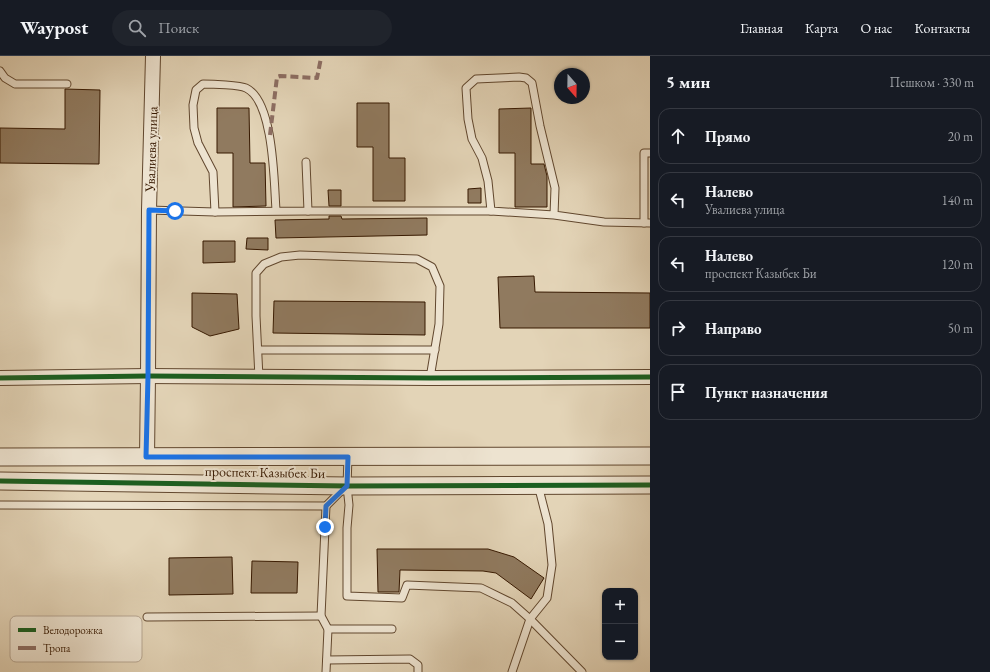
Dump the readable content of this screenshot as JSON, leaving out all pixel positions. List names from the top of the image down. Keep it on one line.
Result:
{"streets":{"street":["Увалиева улица","проспект Казыбек Би"]},"crossings":[["Увалиева улица","проспект Казыбек Би"]],"legend":["Велодорожка","Тропа"],"north":"bottom","page":{"header":"Waypost","search":"Поиск","nav":["Главная","Карта","О нас","Контакты"],"heading":["5 мин","Пешком · 330 m"],"list":[["Прямо","20 m"],["Налево","Увалиева улица","140 m"],["Налево","проспект Казыбек Би","120 m"],["Направо","50 m"],"Пункт назначения"],"map_buttons":["+","−"]}}
